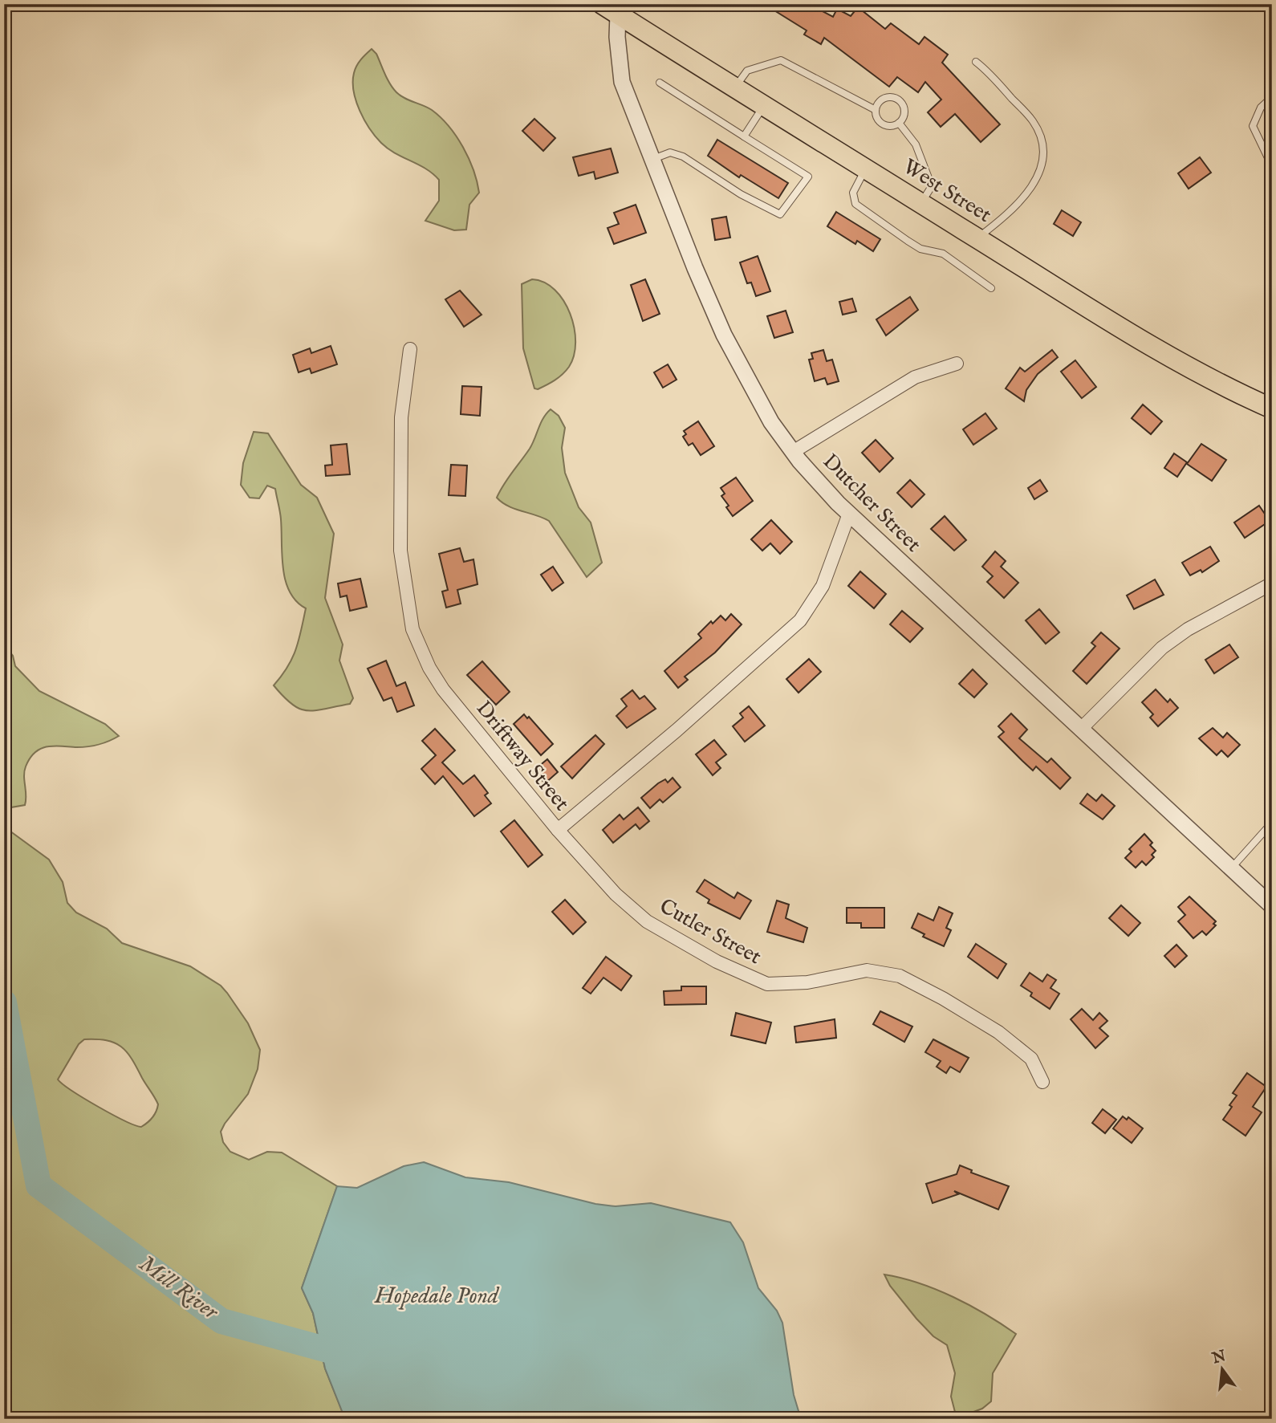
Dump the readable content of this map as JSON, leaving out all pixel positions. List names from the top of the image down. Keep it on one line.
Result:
{"streets":{"main road":["West Street"],"street":["Dutcher Street","Driftway Street","Cutler Street"]},"crossings":[["West Street","Dutcher Street"],["Dutcher Street","Driftway Street"],["Driftway Street","Cutler Street"]],"water":["Mill River","Hopedale Pond"],"north":"top"}
